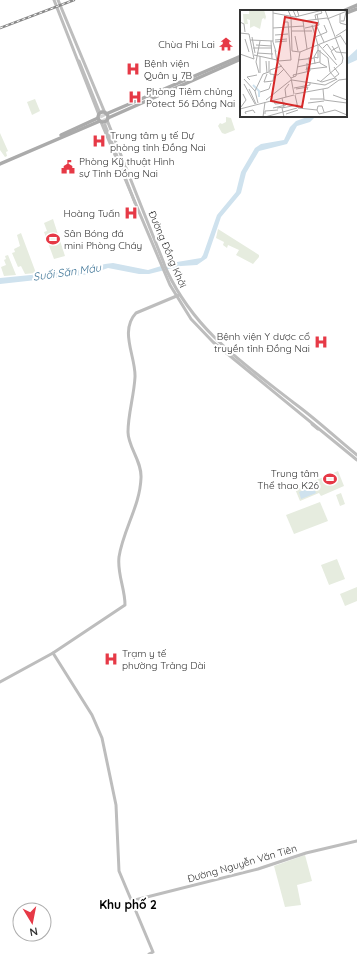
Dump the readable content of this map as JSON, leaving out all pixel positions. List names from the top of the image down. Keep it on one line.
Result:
{"streets":{"street":["Đường Đồng Khởi","Đường Nguyễn Văn Tiên"]},"districts":["Khu phố 2"],"water":["Suối Săn Máu"],"places":{"temple":["Chùa Phi Lai"],"hospital":["Bệnh viện Quân y 7B","Phòng Tiêm chủng Potect 56 Đồng Nai","Trung tâm y tế Dự phòng tỉnh Đồng Nai","Hoàng Tuấn","Bệnh viện Y dược cổ truyền tỉnh Đồng Nai","Trạm y tế phường Trảng Dài"],"public building":["Phòng Kỹ thuật Hình sự Tỉnh Đồng Nai"],"sports":["Sân Bóng đá mini Phòng Cháy","Trung tâm Thể thao K26"]},"north":"bottom"}
